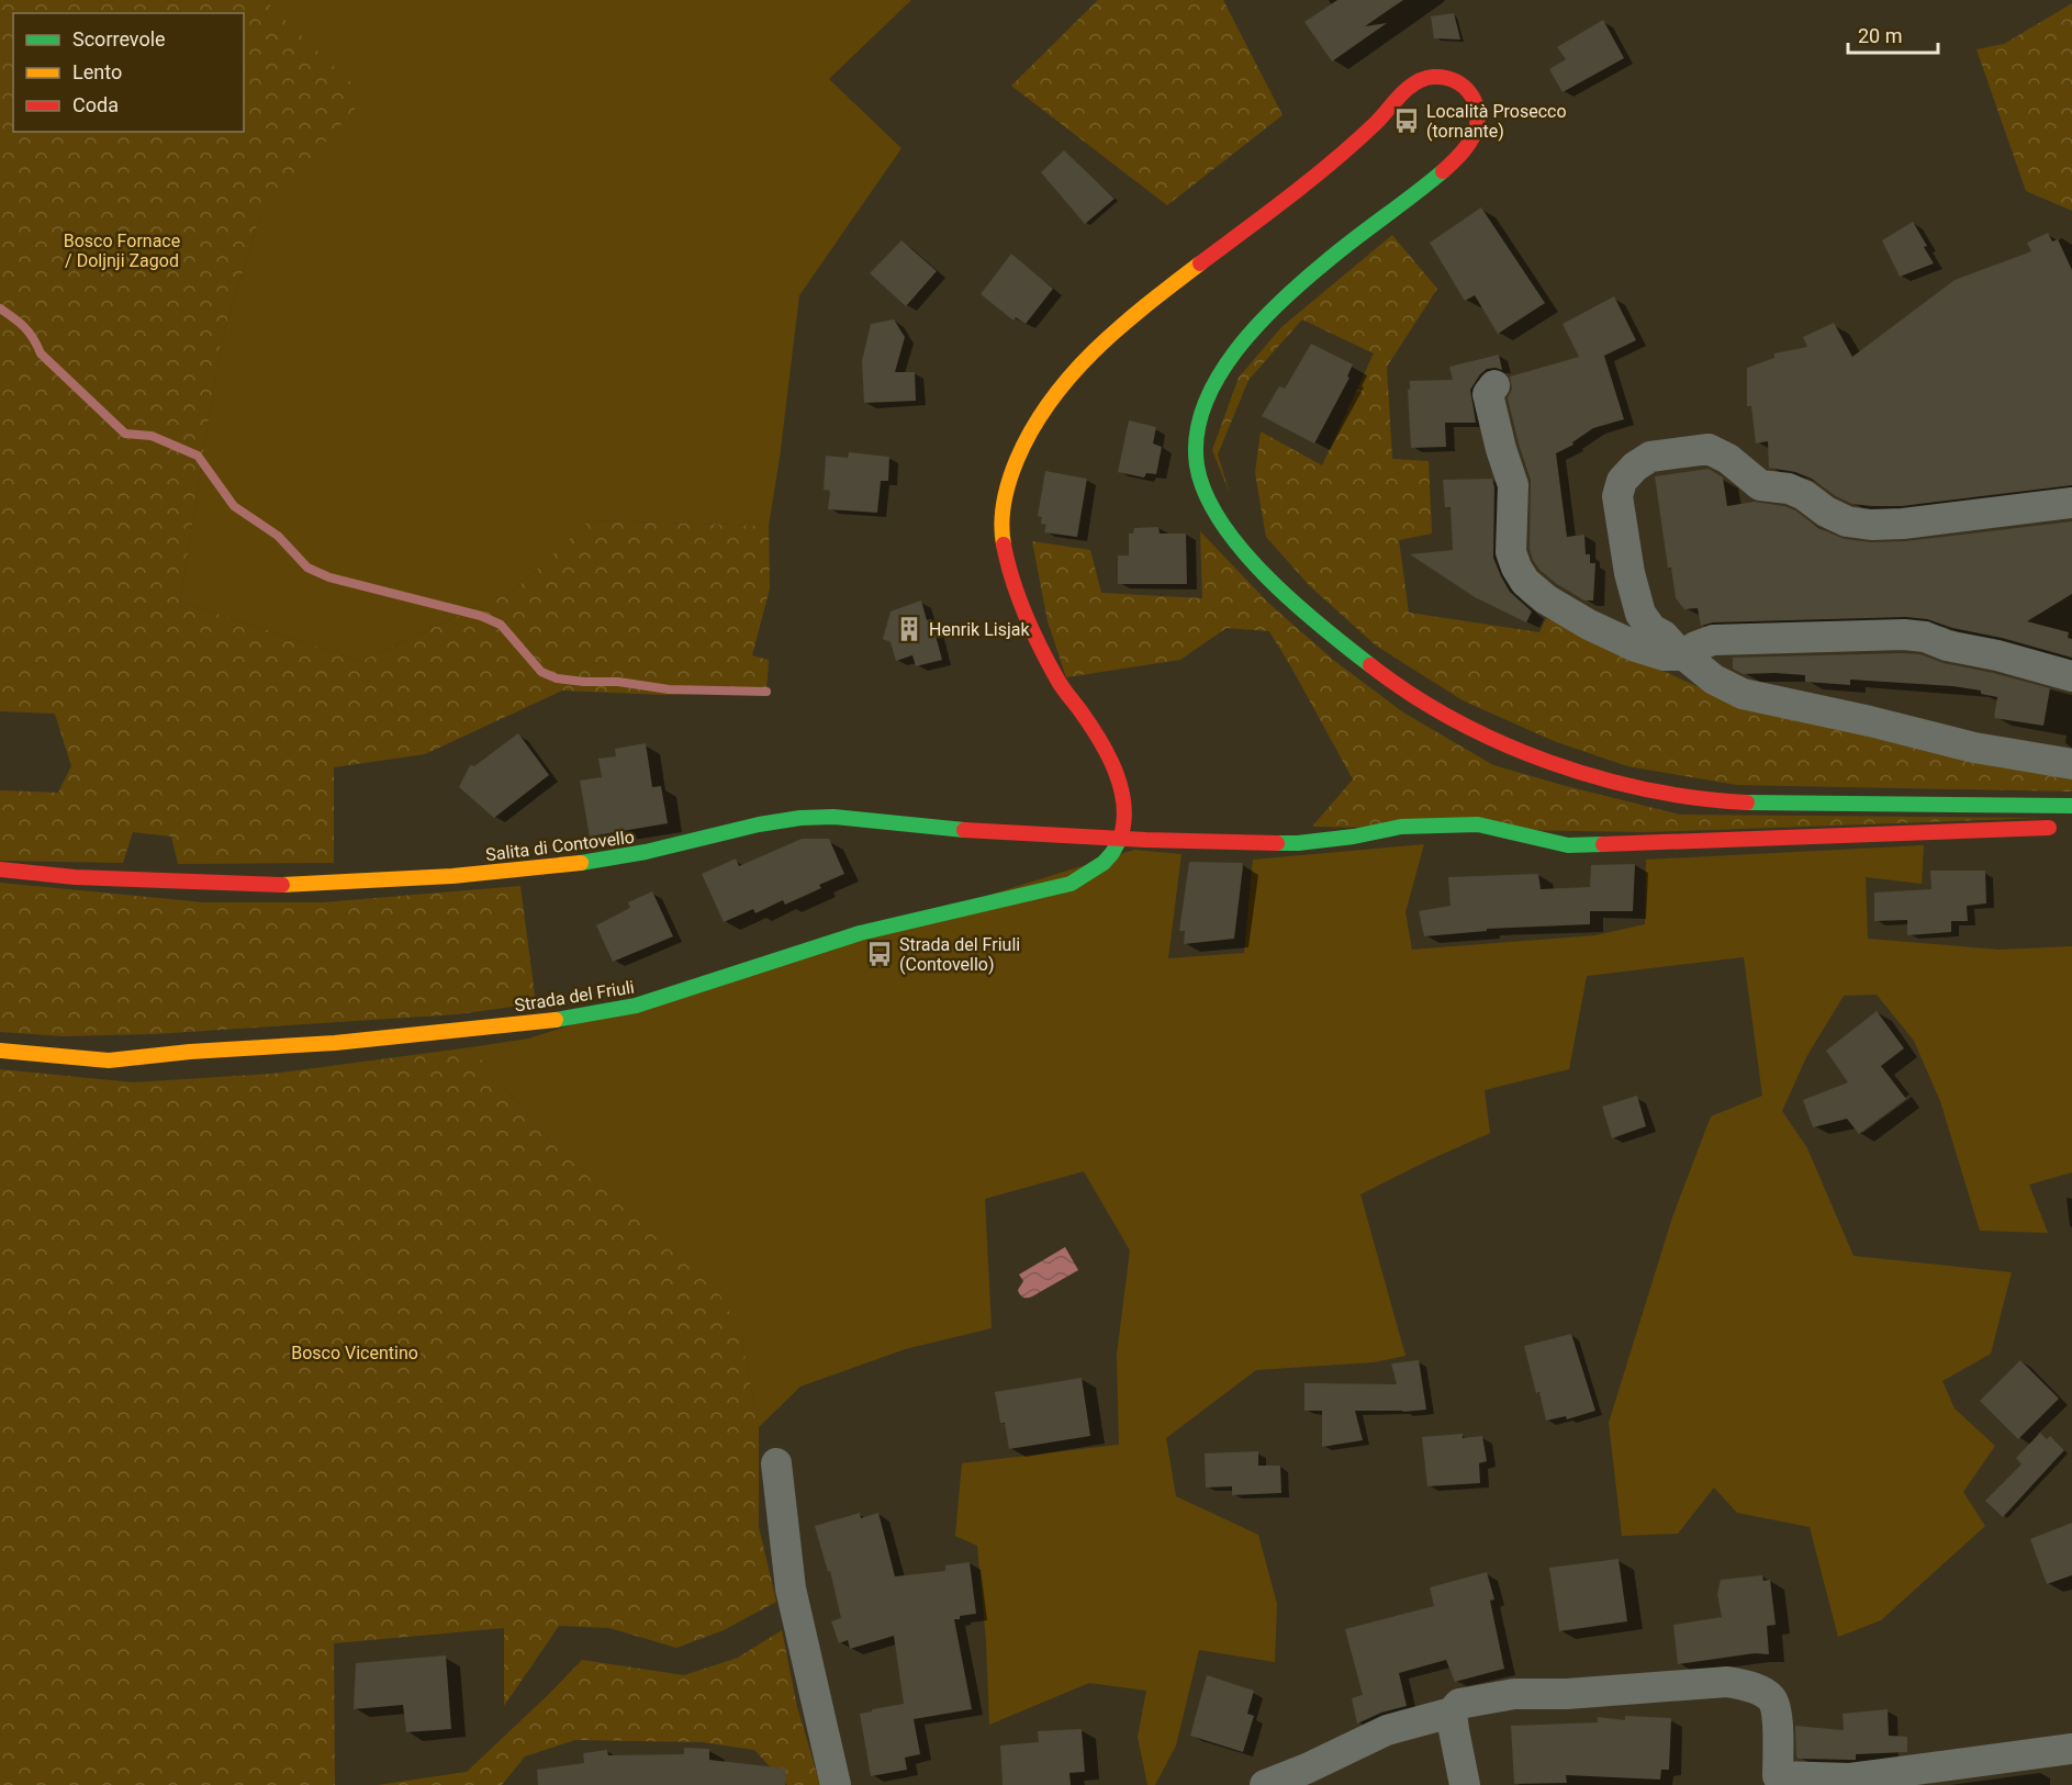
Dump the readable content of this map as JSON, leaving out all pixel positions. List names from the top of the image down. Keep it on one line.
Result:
{"streets":{"main road":["Salita di Contovello","Strada del Friuli"]},"crossings":[["Salita di Contovello","Strada del Friuli"]],"parks":["Bosco Fornace / Doljnji Zagod","Bosco Vicentino"],"places":{"bus stop":["Località Prosecco (tornante)","Strada del Friuli (Contovello)"],"building":["Henrik Lisjak"]},"legend":["Scorrevole","Lento","Coda"],"scale_bar":"20 m"}
